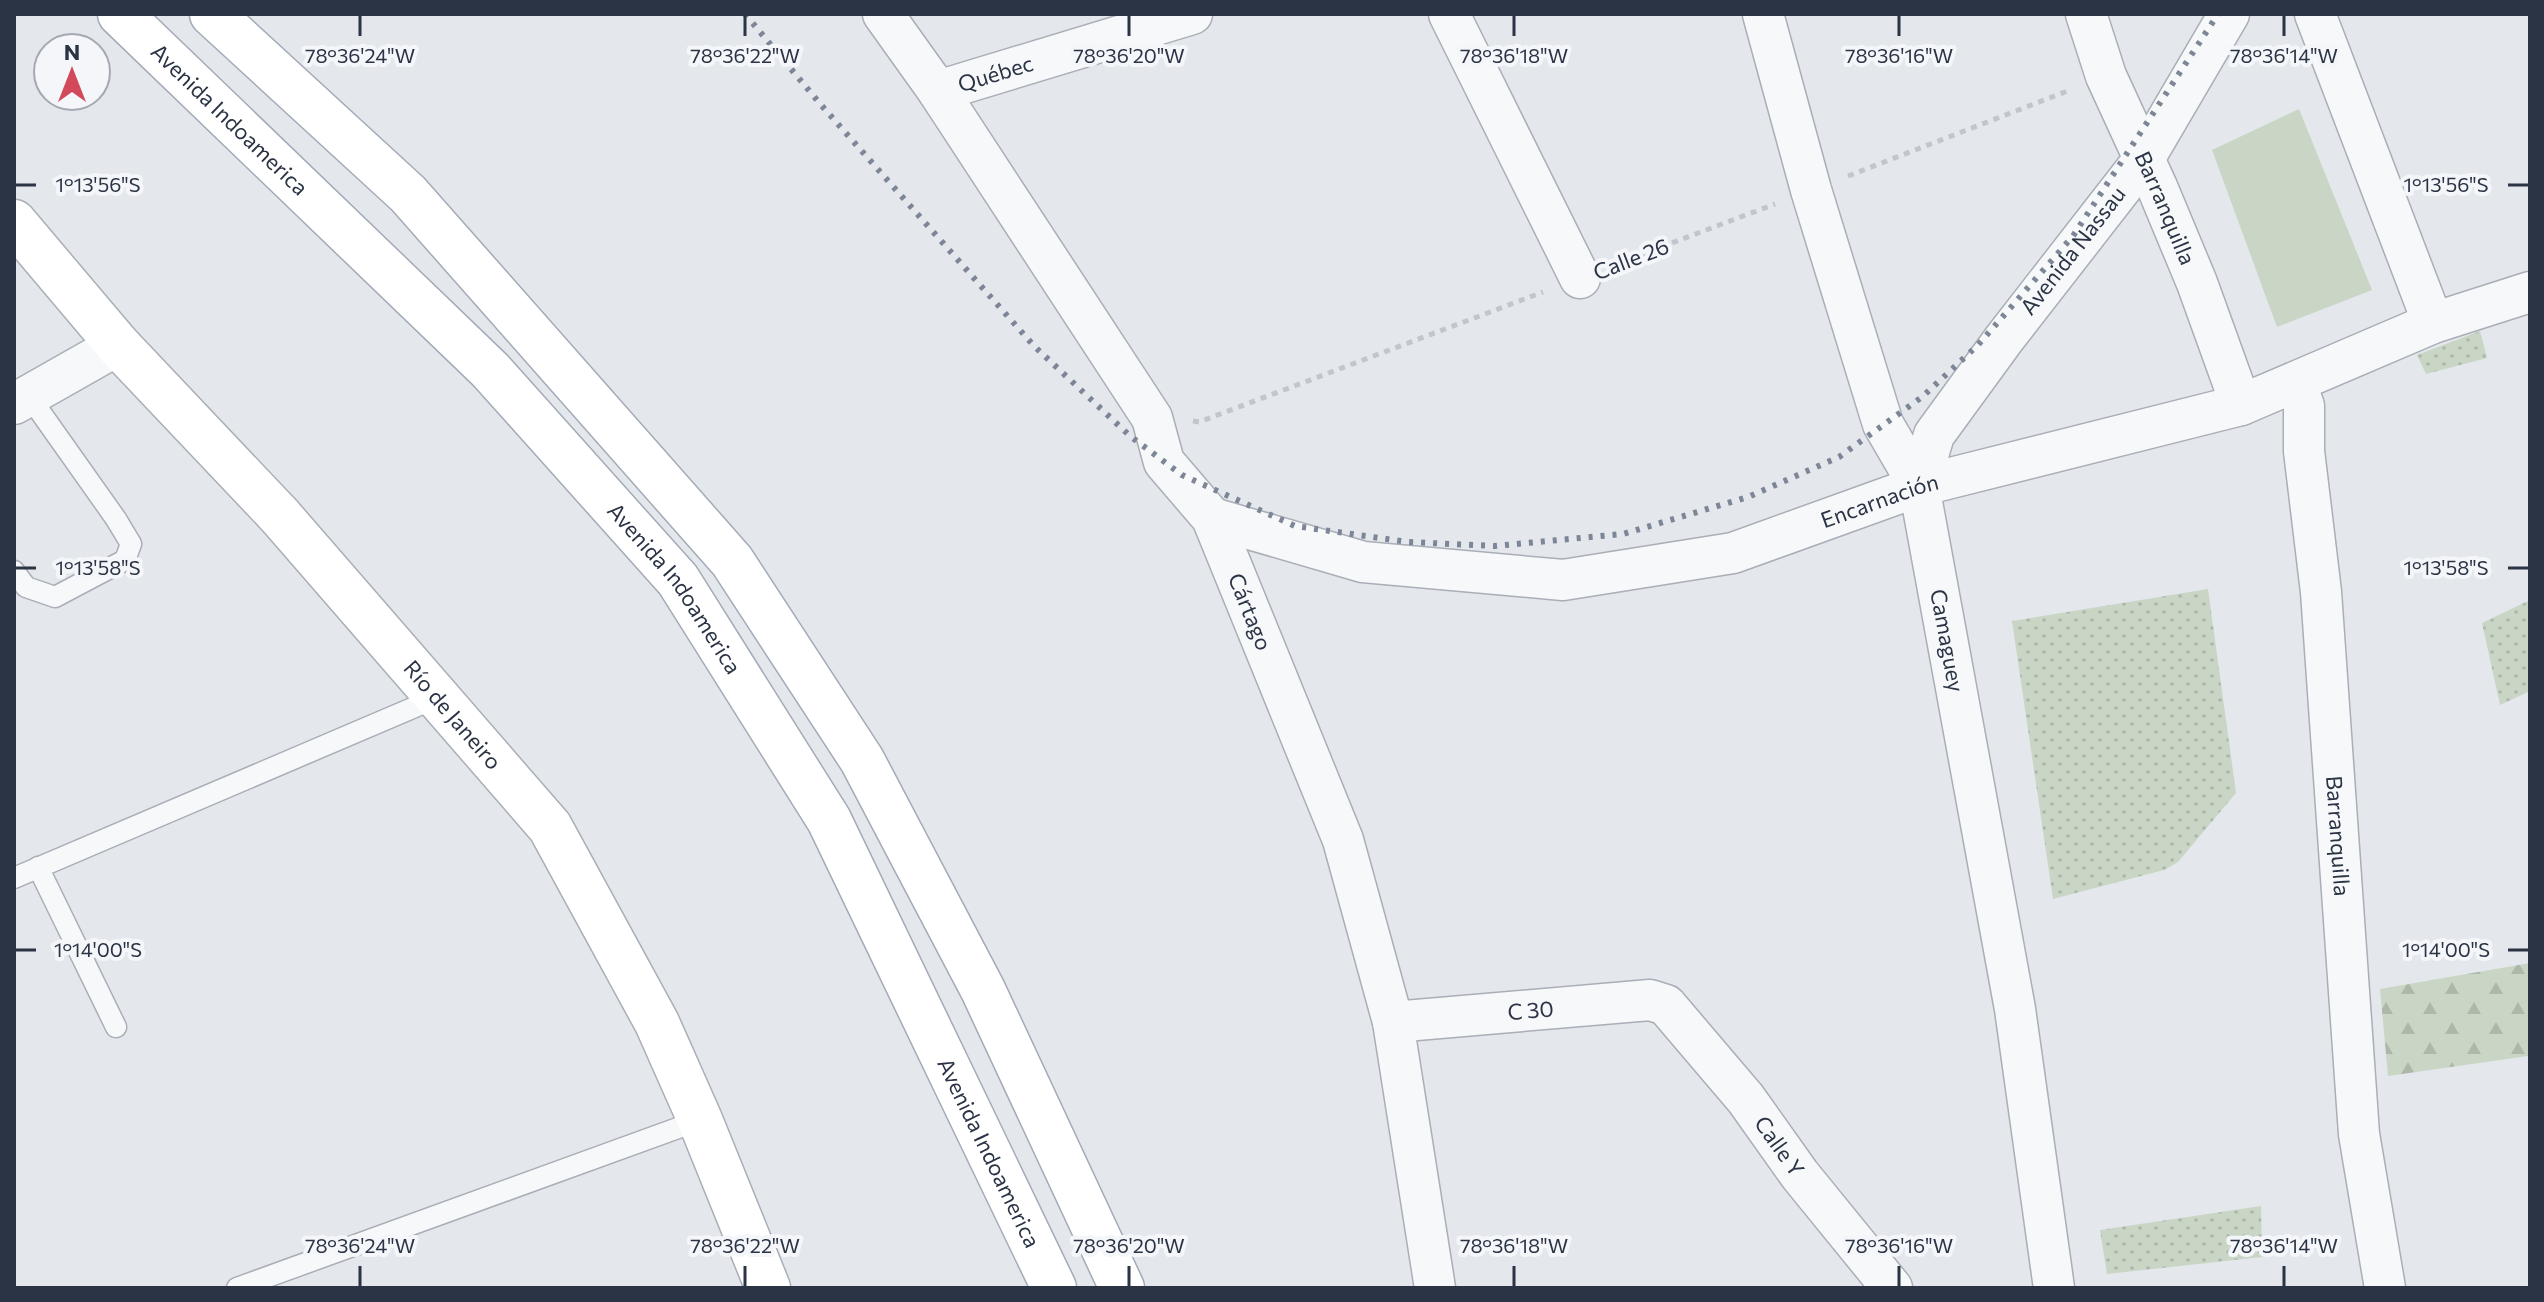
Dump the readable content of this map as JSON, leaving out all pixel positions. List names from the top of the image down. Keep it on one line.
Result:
{"streets":{"main road":["Avenida Indoamerica","Río de Janeiro"],"street":["Québec","Barranquilla","Avenida Nassau","Encarnación","Cártago","Camaguey","C 30","Calle Y"],"path":["Calle 26"]},"crossings":[["Québec","Cártago"],["Barranquilla","Avenida Nassau"],["Barranquilla","Calle 26"],["Barranquilla","Encarnación"],["Avenida Nassau","Encarnación"],["Avenida Nassau","Camaguey"],["Calle 26","Cártago"],["Calle 26","Camaguey"],["Encarnación","Cártago"],["Encarnación","Camaguey"],["Cártago","C 30"],["C 30","Calle Y"]],"north":"top","coordinates":["78°36'24\"W","78°36'22\"W","78°36'20\"W","78°36'18\"W","78°36'16\"W","78°36'14\"W","1°13'56\"S","1°13'58\"S","1°14'00\"S"]}
